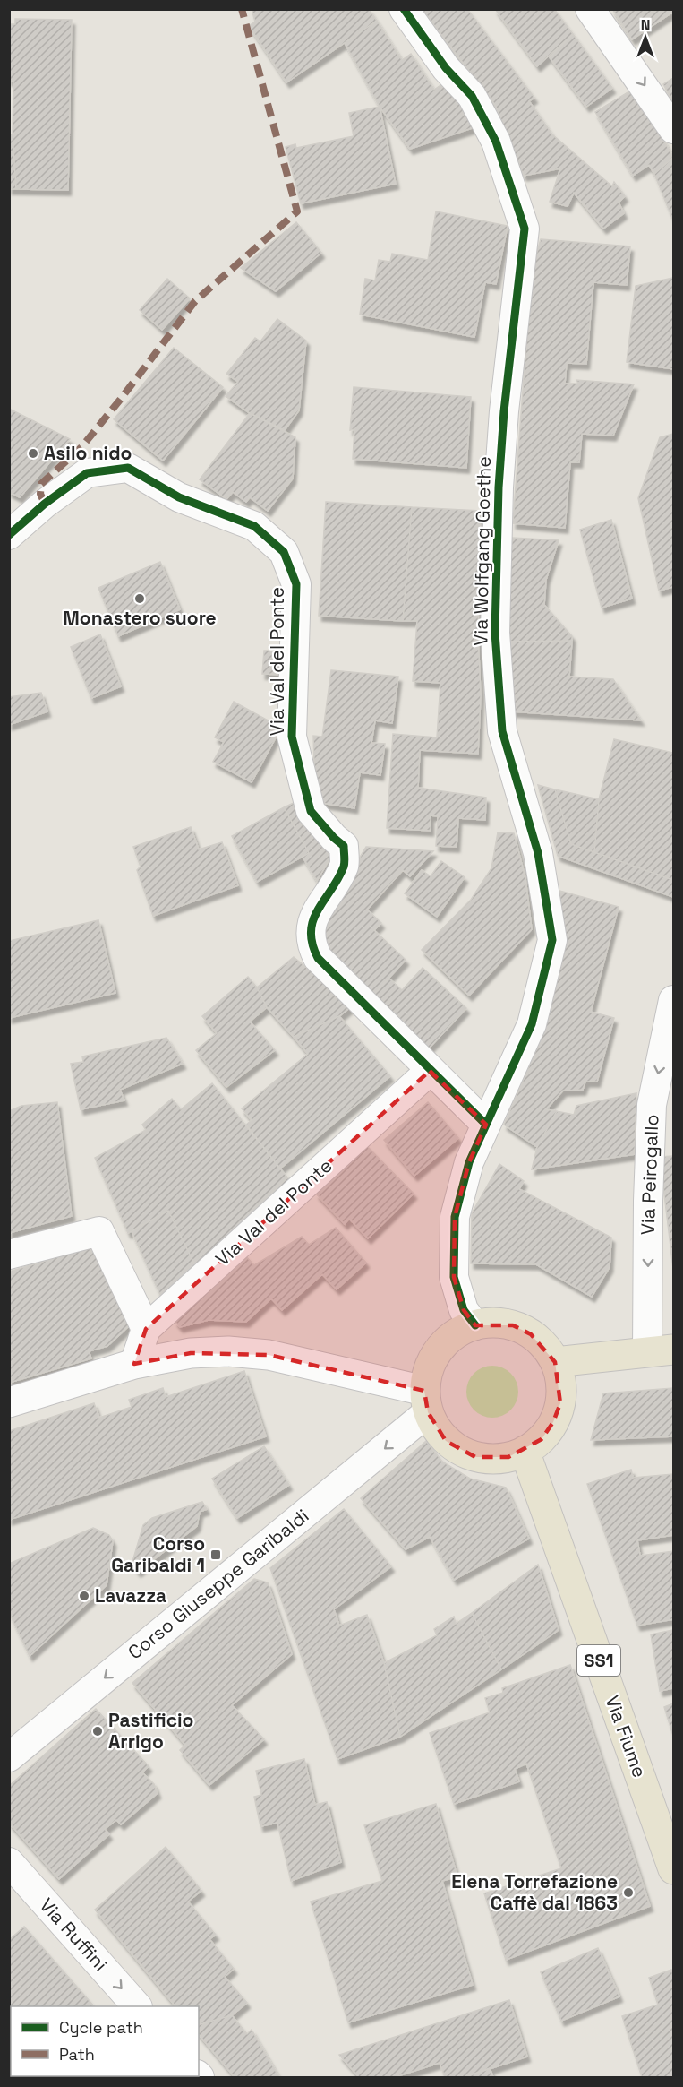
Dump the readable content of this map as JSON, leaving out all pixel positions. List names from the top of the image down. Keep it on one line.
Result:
{"streets":{"main road":["SS1","Via Fiume"],"street":["Via Wolfgang Goethe","Via Val del Ponte","Via Peirogallo","Corso Giuseppe Garibaldi","Via Ruffini"]},"crossings":[["Via Wolfgang Goethe","Via Val del Ponte"],["Via Wolfgang Goethe","Corso Giuseppe Garibaldi"],["Via Wolfgang Goethe","Via Fiume"],["Corso Giuseppe Garibaldi","Via Fiume"]],"one_way":["Via Peirogallo","Corso Giuseppe Garibaldi","Via Ruffini"],"places":{"other":["Asilo nido","Monastero suore","Lavazza","Pastificio Arrigo","Elena Torrefazione Caffè dal 1863"],"transit":["Corso Garibaldi 1"]},"legend":["Cycle path","Path"],"north":"top"}
